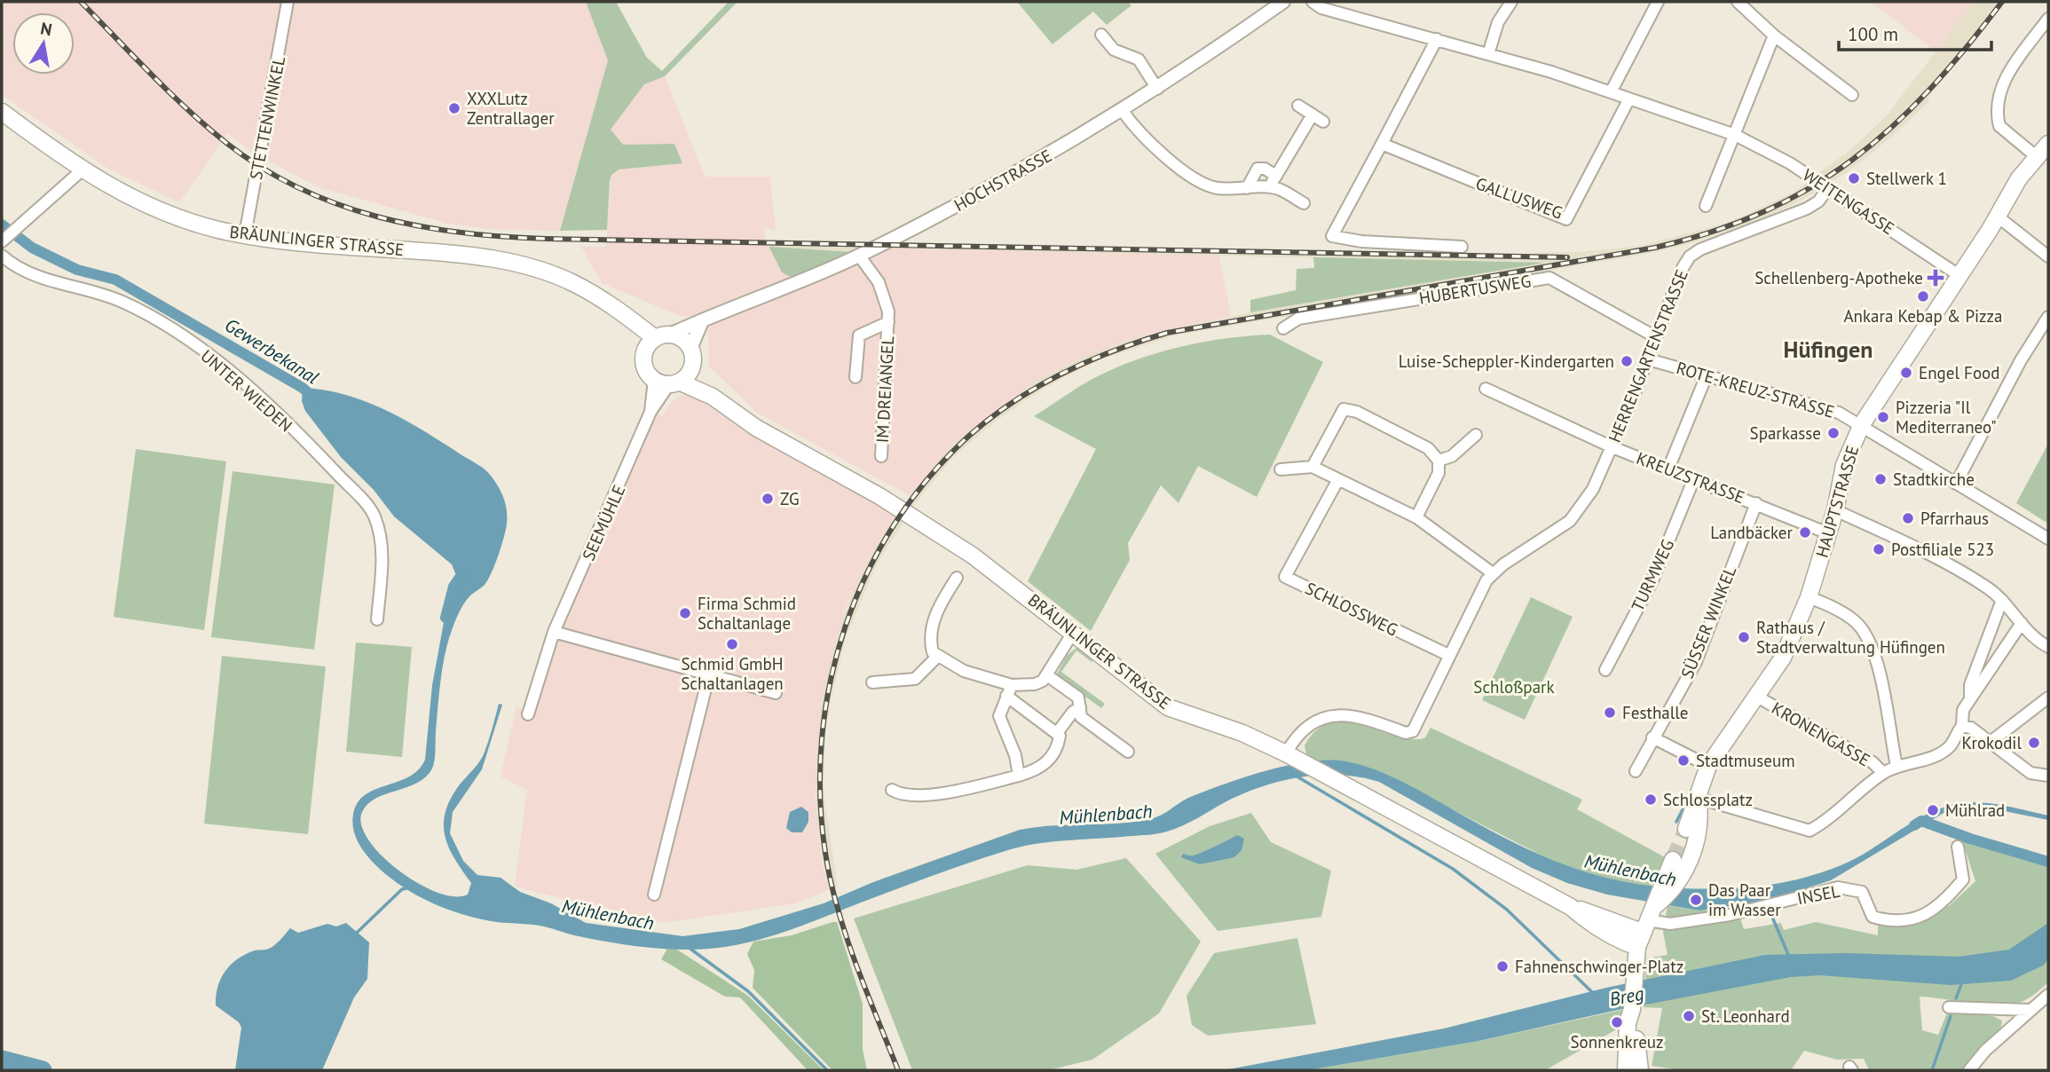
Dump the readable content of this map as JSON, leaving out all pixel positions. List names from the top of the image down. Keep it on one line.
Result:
{"streets":{"main road":["BRÄUNLINGER STRASSE","HAUPTSTRASSE"],"street":["STETTENWINKEL","HOCHSTRASSE","GALLUSWEG","WEITENGASSE","HUBERTUSWEG","HERRENGARTENSTRASSE","IM DREIANGEL","ROTE-KREUZ-STRASSE","UNTER WIEDEN","KREUZSTRASSE","SEEMÜHLE","TURMWEG","SCHLOSSWEG","SÜSSER WINKEL","KRONENGASSE","INSEL"]},"crossings":[["STETTENWINKEL","BRÄUNLINGER STRASSE"],["HOCHSTRASSE","BRÄUNLINGER STRASSE"],["HOCHSTRASSE","IM DREIANGEL"],["HOCHSTRASSE","SEEMÜHLE"],["GALLUSWEG","WEITENGASSE"],["WEITENGASSE","HERRENGARTENSTRASSE"],["WEITENGASSE","HAUPTSTRASSE"],["BRÄUNLINGER STRASSE","HERRENGARTENSTRASSE"],["BRÄUNLINGER STRASSE","HAUPTSTRASSE"],["BRÄUNLINGER STRASSE","SEEMÜHLE"],["BRÄUNLINGER STRASSE","INSEL"],["HUBERTUSWEG","HERRENGARTENSTRASSE"],["HERRENGARTENSTRASSE","ROTE-KREUZ-STRASSE"],["HERRENGARTENSTRASSE","KREUZSTRASSE"],["HERRENGARTENSTRASSE","SCHLOSSWEG"],["ROTE-KREUZ-STRASSE","HAUPTSTRASSE"],["KREUZSTRASSE","HAUPTSTRASSE"],["KREUZSTRASSE","TURMWEG"],["KREUZSTRASSE","SÜSSER WINKEL"],["HAUPTSTRASSE","KRONENGASSE"],["HAUPTSTRASSE","INSEL"]],"districts":["Hüfingen"],"water":["Gewerbekanal","Mühlenbach","Breg"],"parks":["Schloßpark"],"places":{"other":["XXXLutz Zentrallager","Stellwerk 1","Ankara Kebap & Pizza","Luise-Scheppler-Kindergarten","Engel Food","Pizzeria \"Il Mediterraneo\"","Sparkasse","Stadtkirche","ZG","Pfarrhaus","Landbäcker","Postfiliale 523","Firma Schmid Schaltanlage","Rathaus / Stadtverwaltung Hüfingen","Schmid GmbH Schaltanlagen","Festhalle","Krokodil","Stadtmuseum","Schlossplatz","Mühlrad","Das Paar im Wasser","Fahnenschwinger-Platz","St. Leonhard","Sonnenkreuz"],"health":["Schellenberg-Apotheke"]},"scale_bar":"100 m","north":"top"}
